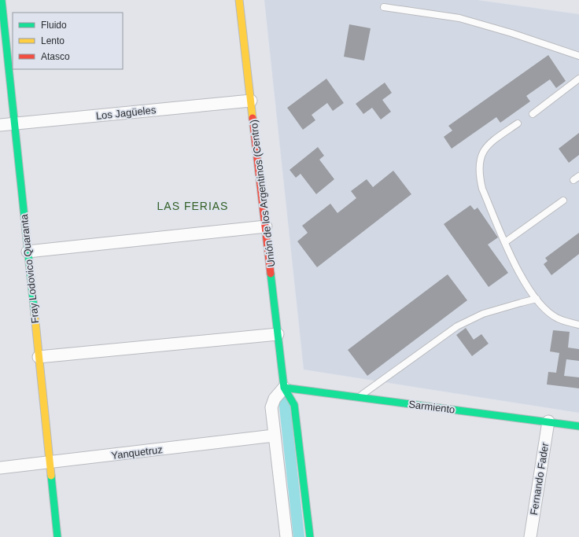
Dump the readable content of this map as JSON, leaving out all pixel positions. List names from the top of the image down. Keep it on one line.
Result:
{"streets":{"street":["Los Jagüeles","Unión de los Argentinos (Centro)","Fray Lodovico Quaranta","Sarmiento","Yanquetruz","Fernando Fader"]},"crossings":[["Los Jagüeles","Unión de los Argentinos (Centro)"],["Los Jagüeles","Fray Lodovico Quaranta"],["Unión de los Argentinos (Centro)","Sarmiento"],["Fray Lodovico Quaranta","Yanquetruz"],["Sarmiento","Fernando Fader"]],"districts":["LAS FERIAS"],"legend":["Fluido","Lento","Atasco"]}
